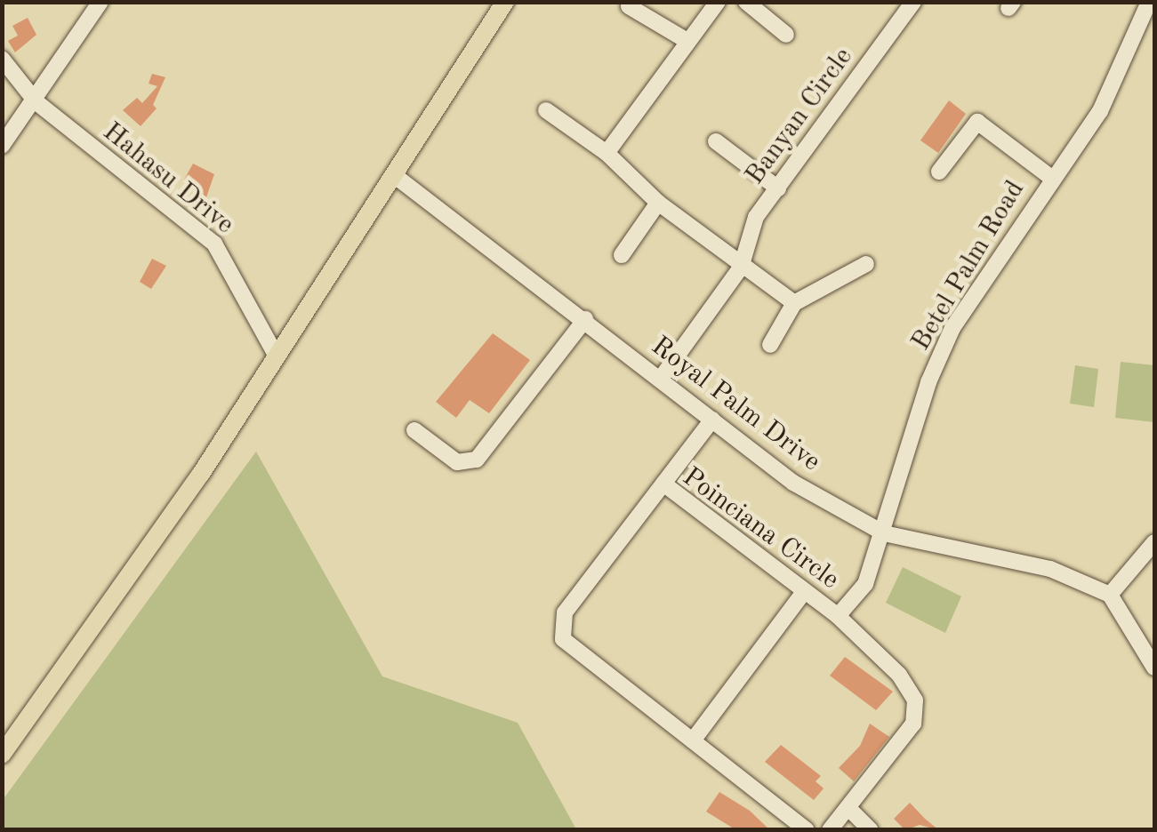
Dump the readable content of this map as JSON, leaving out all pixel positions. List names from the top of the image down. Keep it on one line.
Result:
{"streets":{"street":["Banyan Circle","Hahasu Drive","Betel Palm Road","Royal Palm Drive","Poinciana Circle"]},"crossings":[["Banyan Circle","Royal Palm Drive"],["Betel Palm Road","Royal Palm Drive"],["Betel Palm Road","Poinciana Circle"]]}
